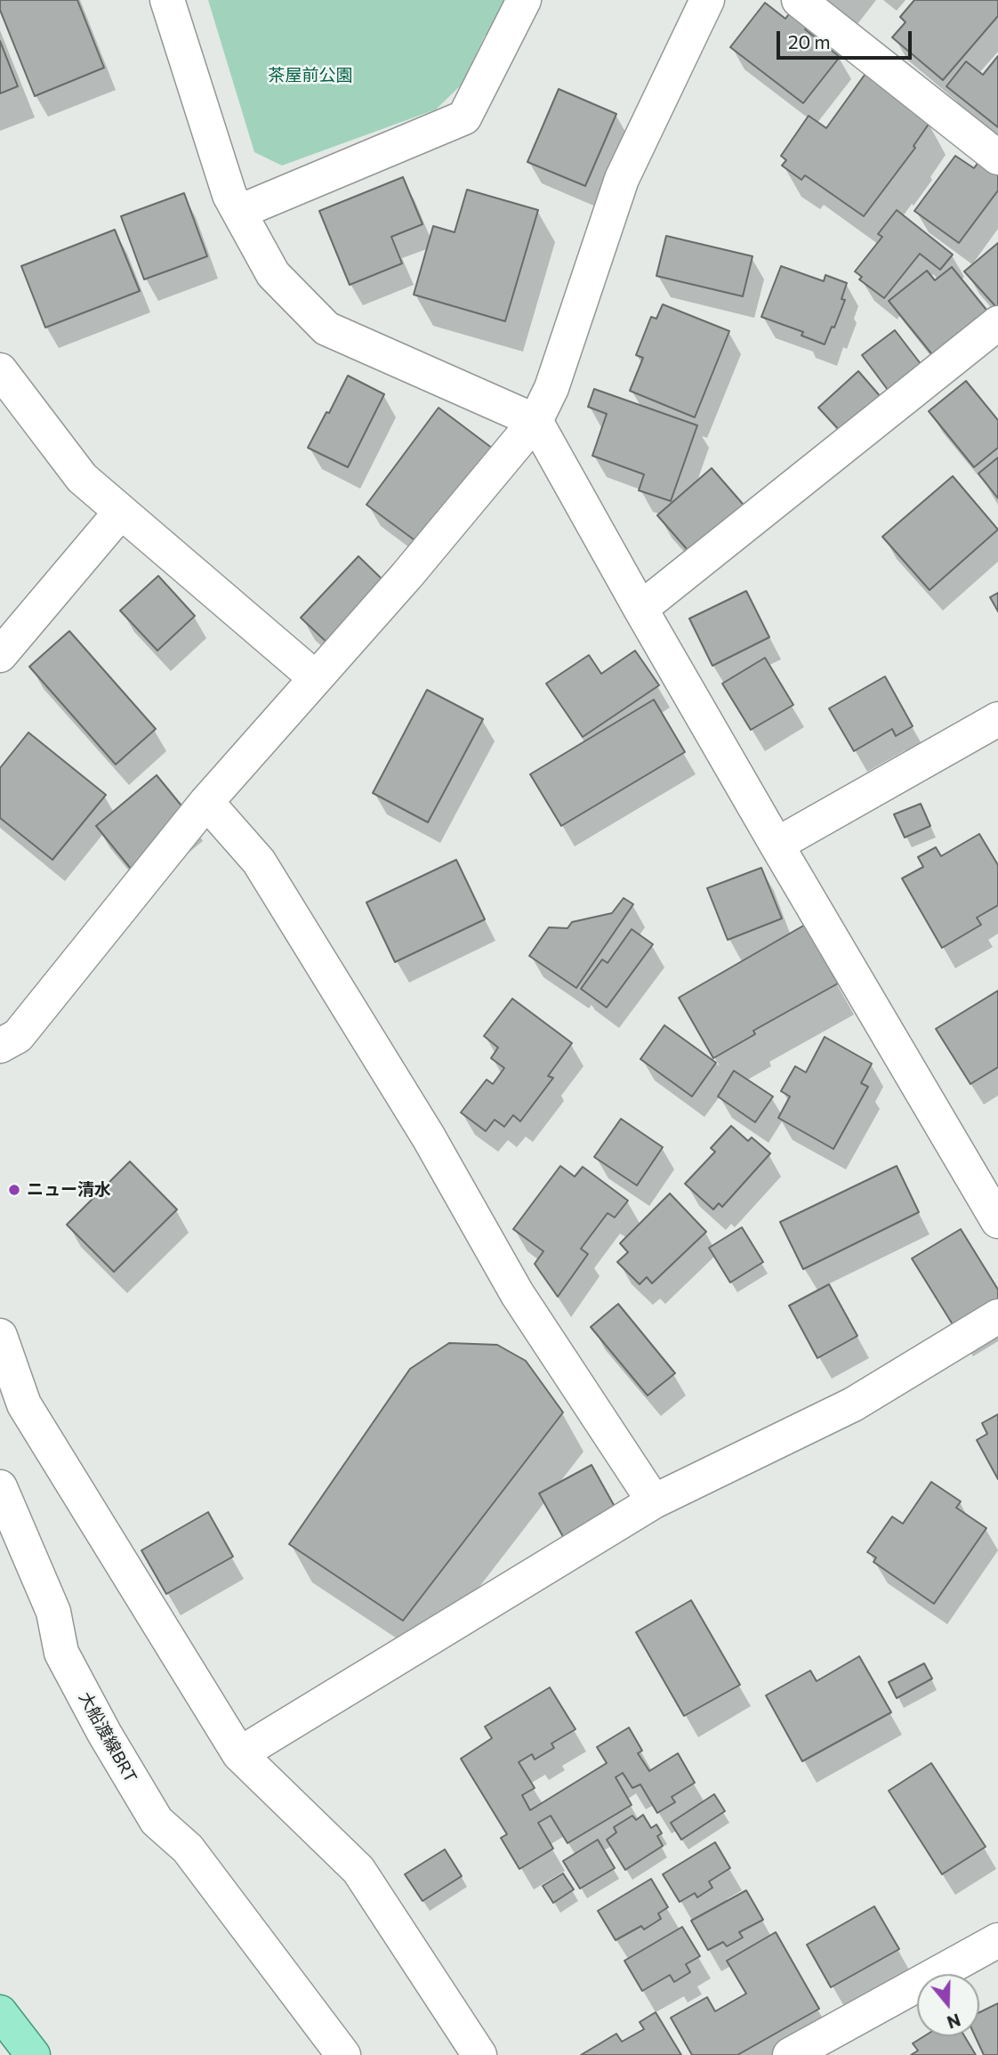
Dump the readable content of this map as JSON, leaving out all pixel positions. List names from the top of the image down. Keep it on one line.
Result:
{"streets":{"street":["大船渡線BRT"]},"parks":["茶屋前公園"],"places":["ニュー清水"],"scale_bar":"20 m","north":"bottom"}
